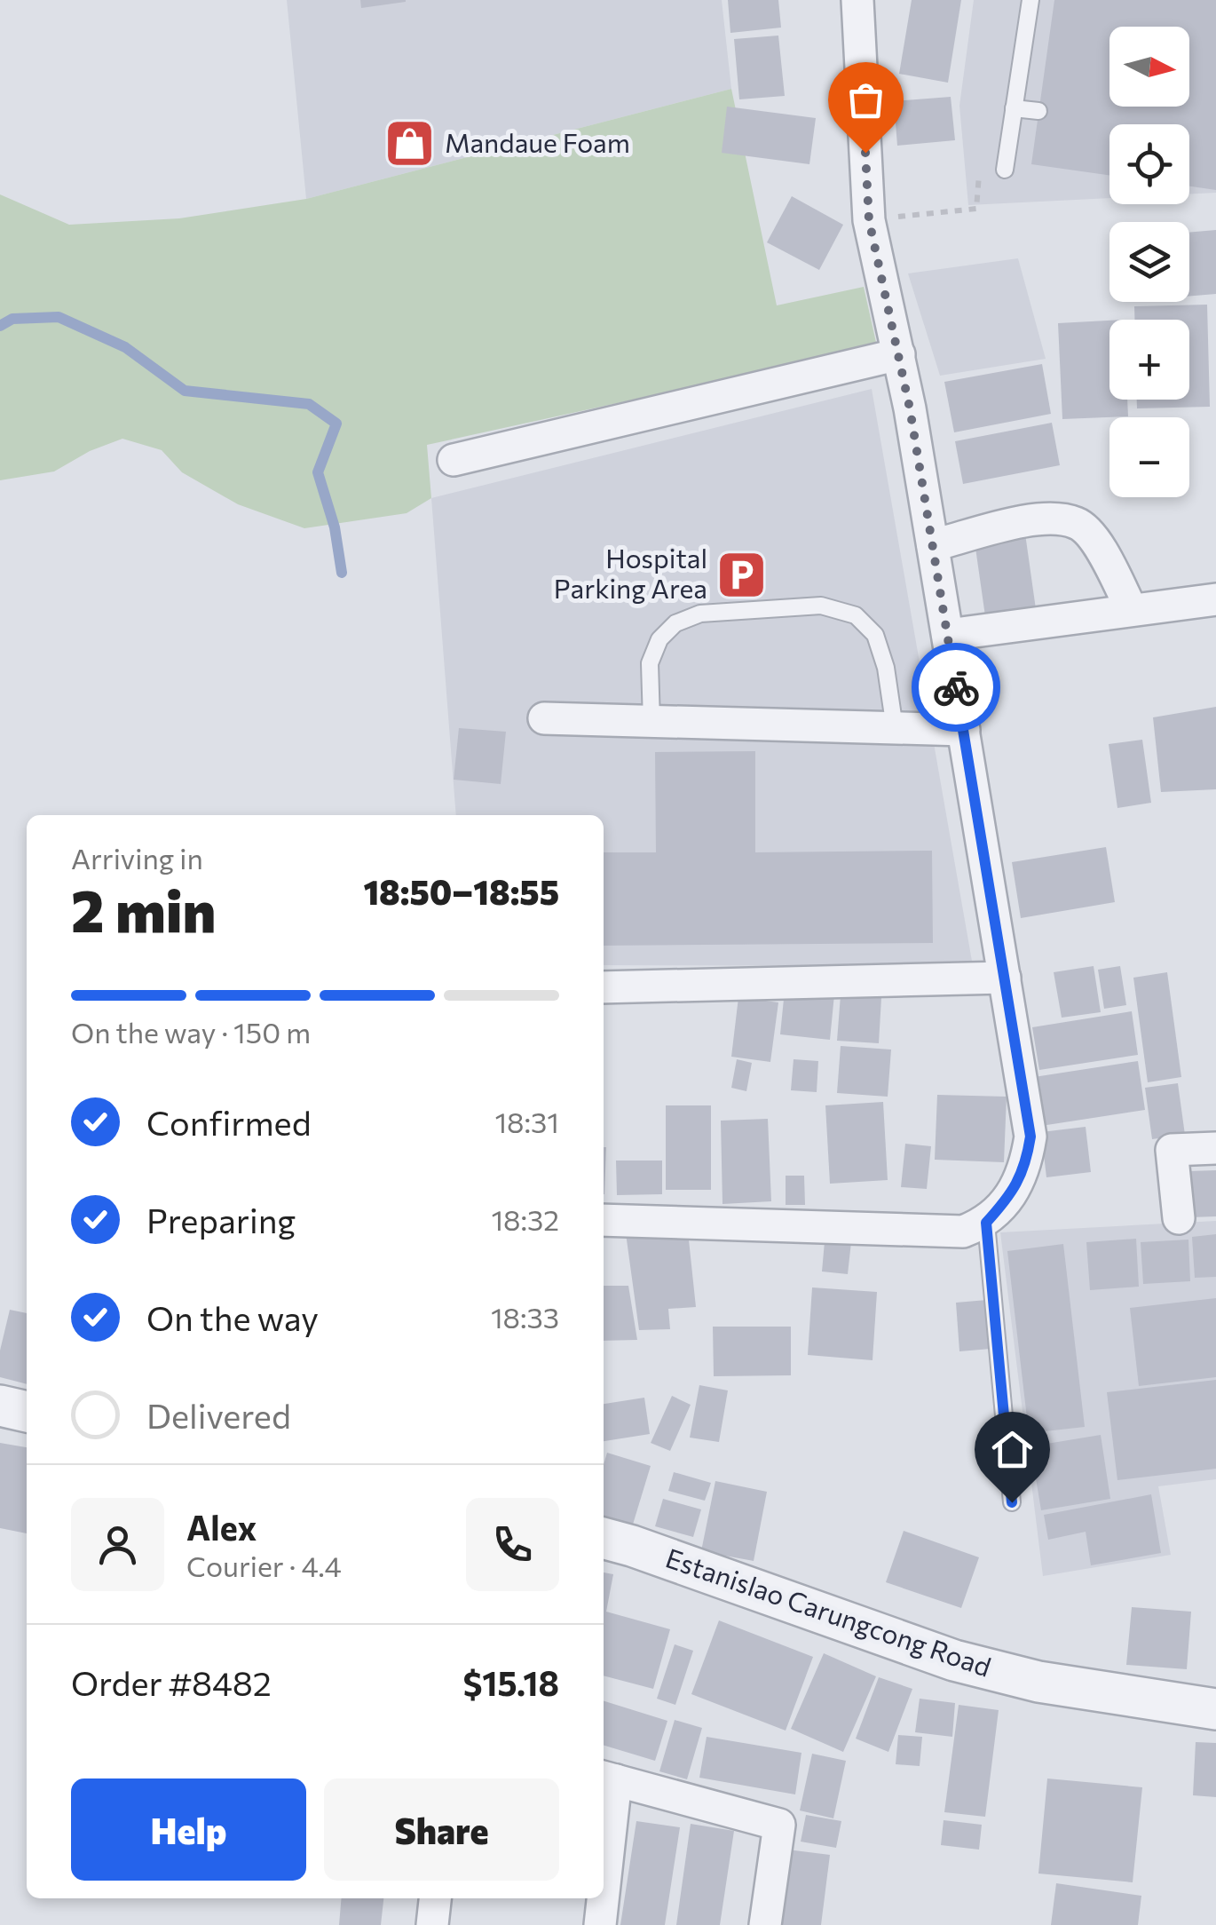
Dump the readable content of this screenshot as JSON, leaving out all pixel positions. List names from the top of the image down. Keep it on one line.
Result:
{"streets":{"street":["Estanislao Carungcong Road"]},"places":{"shop":["Mandaue Foam"],"parking":["Hospital Parking Area"]},"north":"right","page":{"map_buttons":["+","−"],"heading":["2 min","Arriving in","18:50–18:55"],"panel":["Alex","Courier · 4.4","Order #8482","$15.18"],"bar":"On the way · 150 m","list":[["Confirmed","18:31"],["Preparing","18:32"],["On the way","18:33"],"Delivered"],"buttons":["Help","Share"]}}
